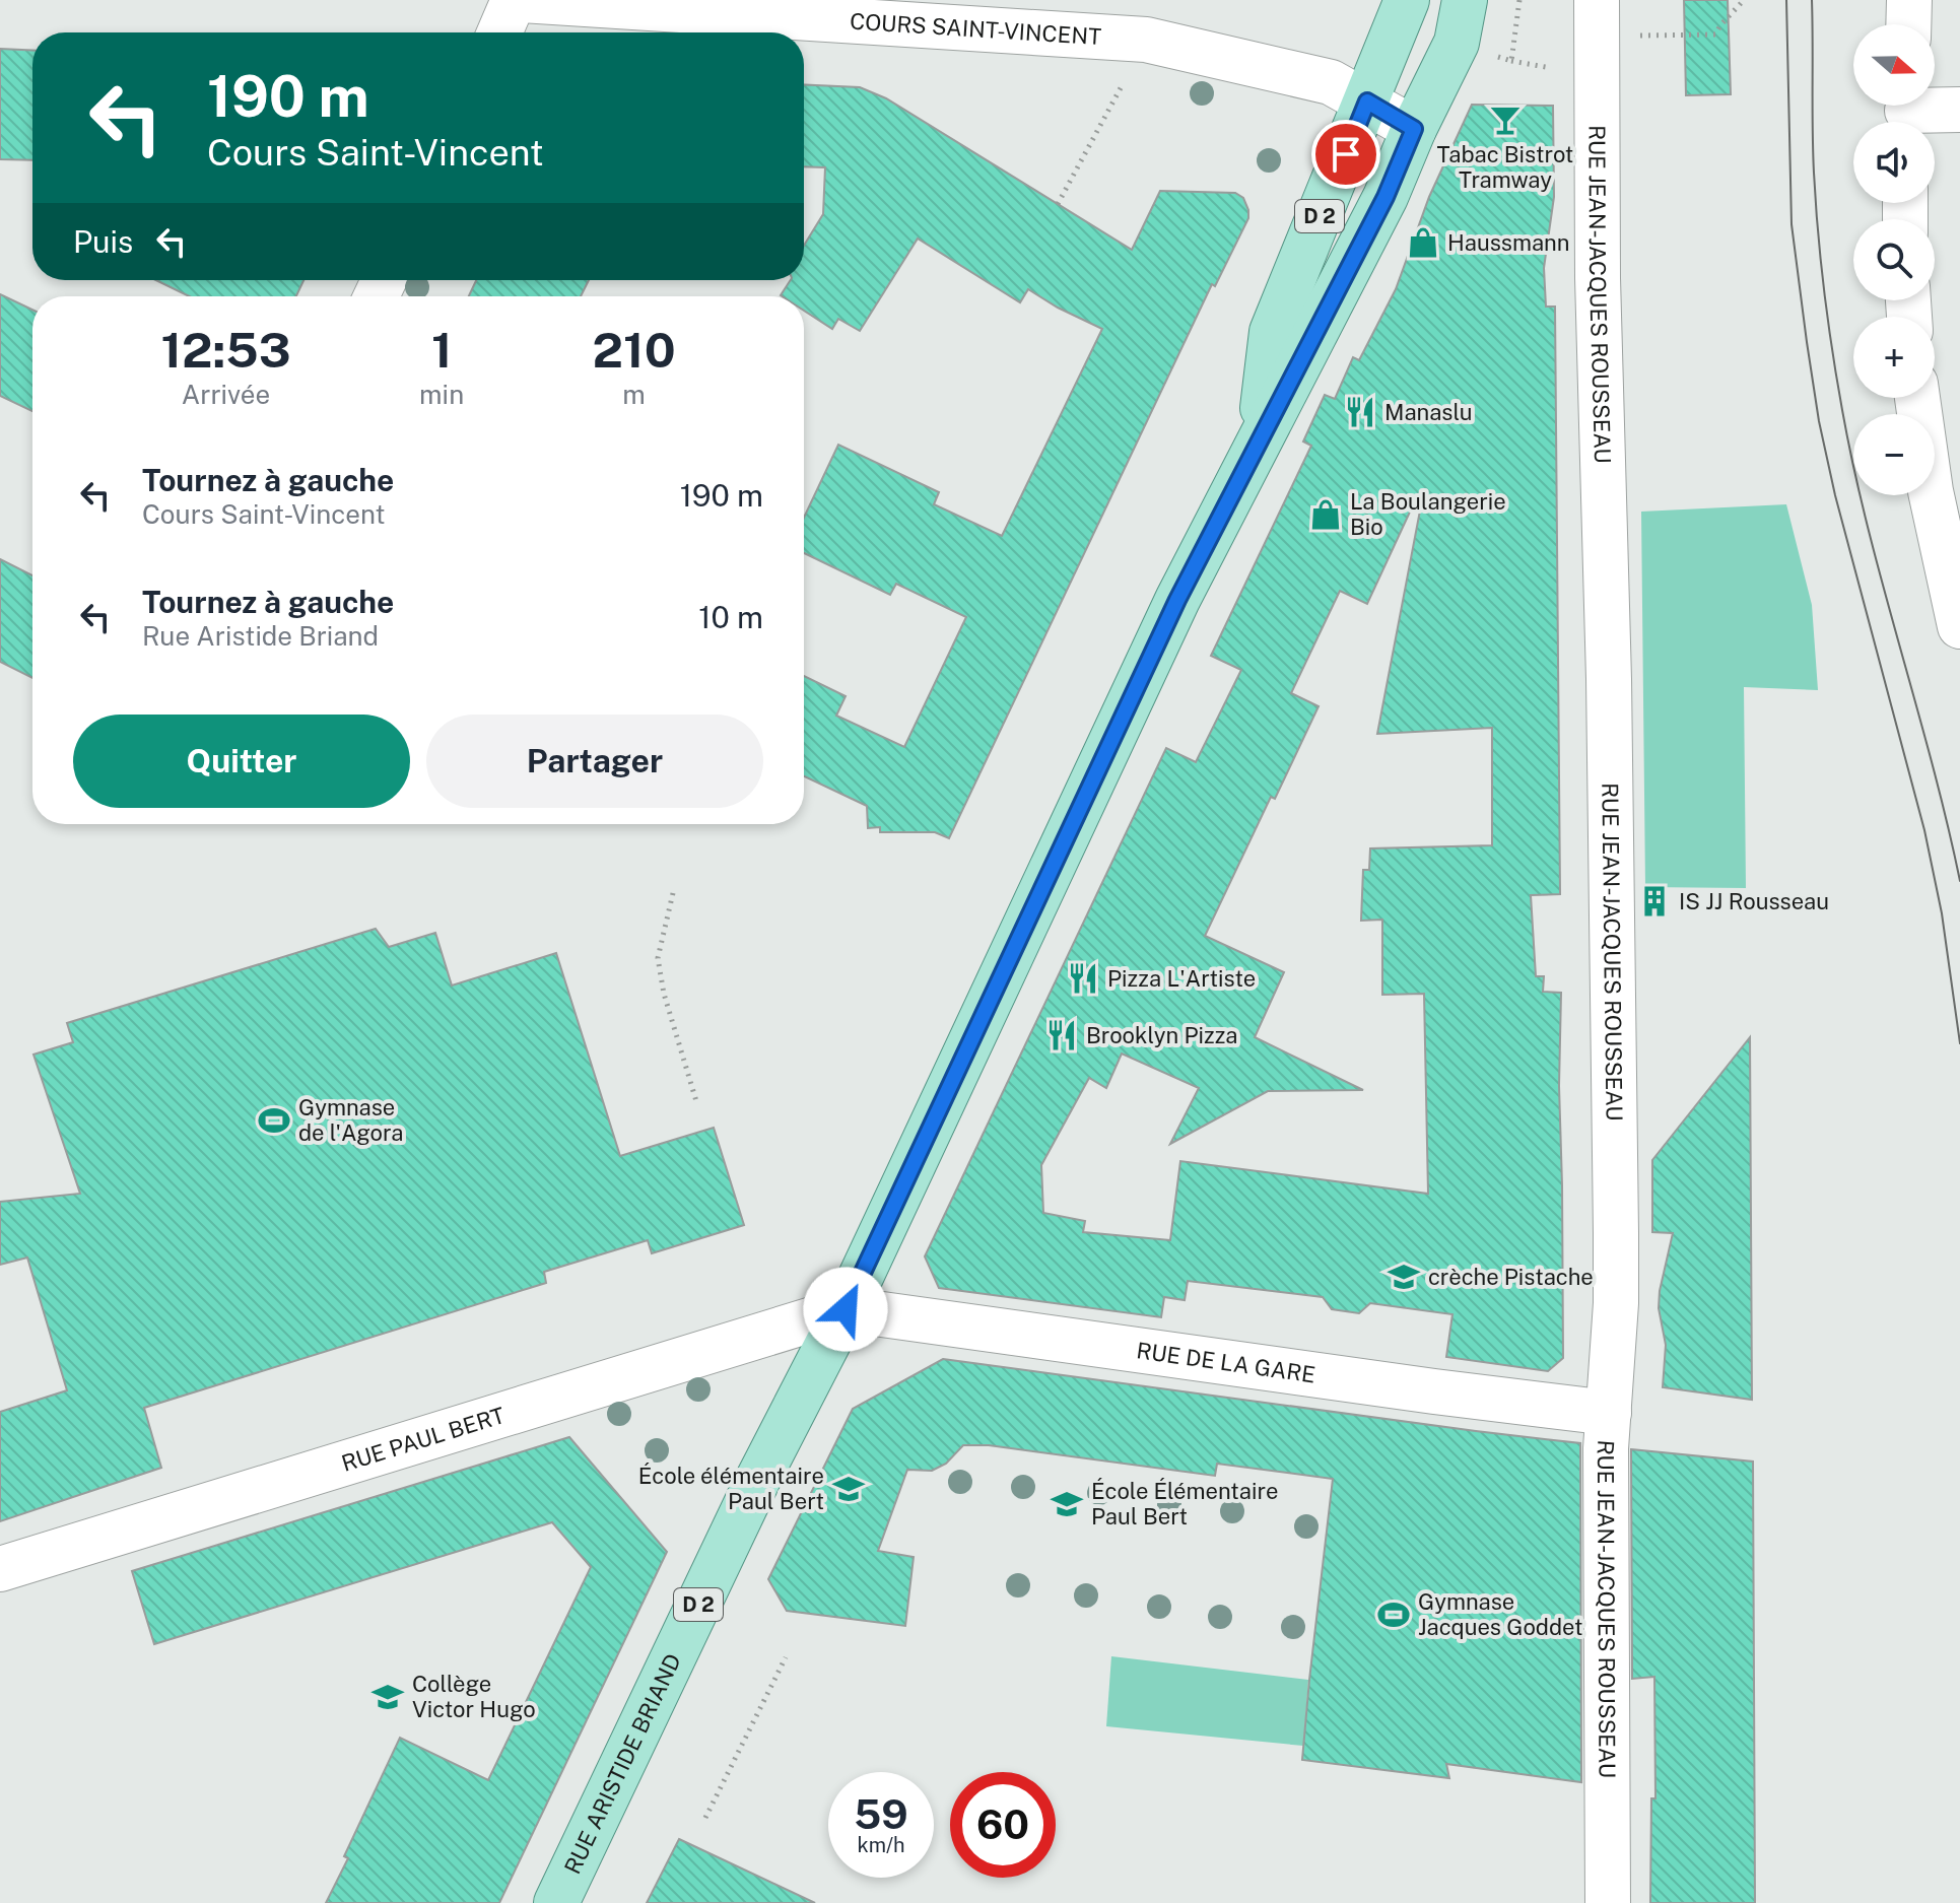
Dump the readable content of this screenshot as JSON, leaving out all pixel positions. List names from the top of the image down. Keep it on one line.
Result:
{"streets":{"main road":["D 2","RUE ARISTIDE BRIAND"],"street":["COURS SAINT-VINCENT","RUE JEAN-JACQUES ROUSSEAU","RUE DE LA GARE","RUE PAUL BERT"]},"crossings":[["COURS SAINT-VINCENT","RUE ARISTIDE BRIAND"],["RUE JEAN-JACQUES ROUSSEAU","RUE DE LA GARE"],["RUE DE LA GARE","RUE PAUL BERT"],["RUE DE LA GARE","RUE ARISTIDE BRIAND"],["RUE PAUL BERT","RUE ARISTIDE BRIAND"]],"places":{"bar":["Tabac Bistrot Tramway"],"shop":["Haussmann","La Boulangerie Bio"],"restaurant":["Manaslu","Pizza L'Artiste","Brooklyn Pizza"],"building":["IS JJ Rousseau"],"sports":["Gymnase de l'Agora","Gymnase Jacques Goddet"],"school or university":["crèche Pistache","École élémentaire Paul Bert","École Élémentaire Paul Bert","Collège Victor Hugo"]},"north":"right","page":{"map_buttons":["+","−"],"turn":["190 m","Cours Saint-Vincent"],"then":"Puis","eta":["12:53","Arrivée","1","min","210","m"],"list":[{"name":"Tournez à gauche","note":"Cours Saint-Vincent","value":"190 m"},{"name":"Tournez à gauche","note":"Rue Aristide Briand","value":"10 m"}],"buttons":["Quitter","Partager"],"speed":"59 km/h","limit":"60"}}
